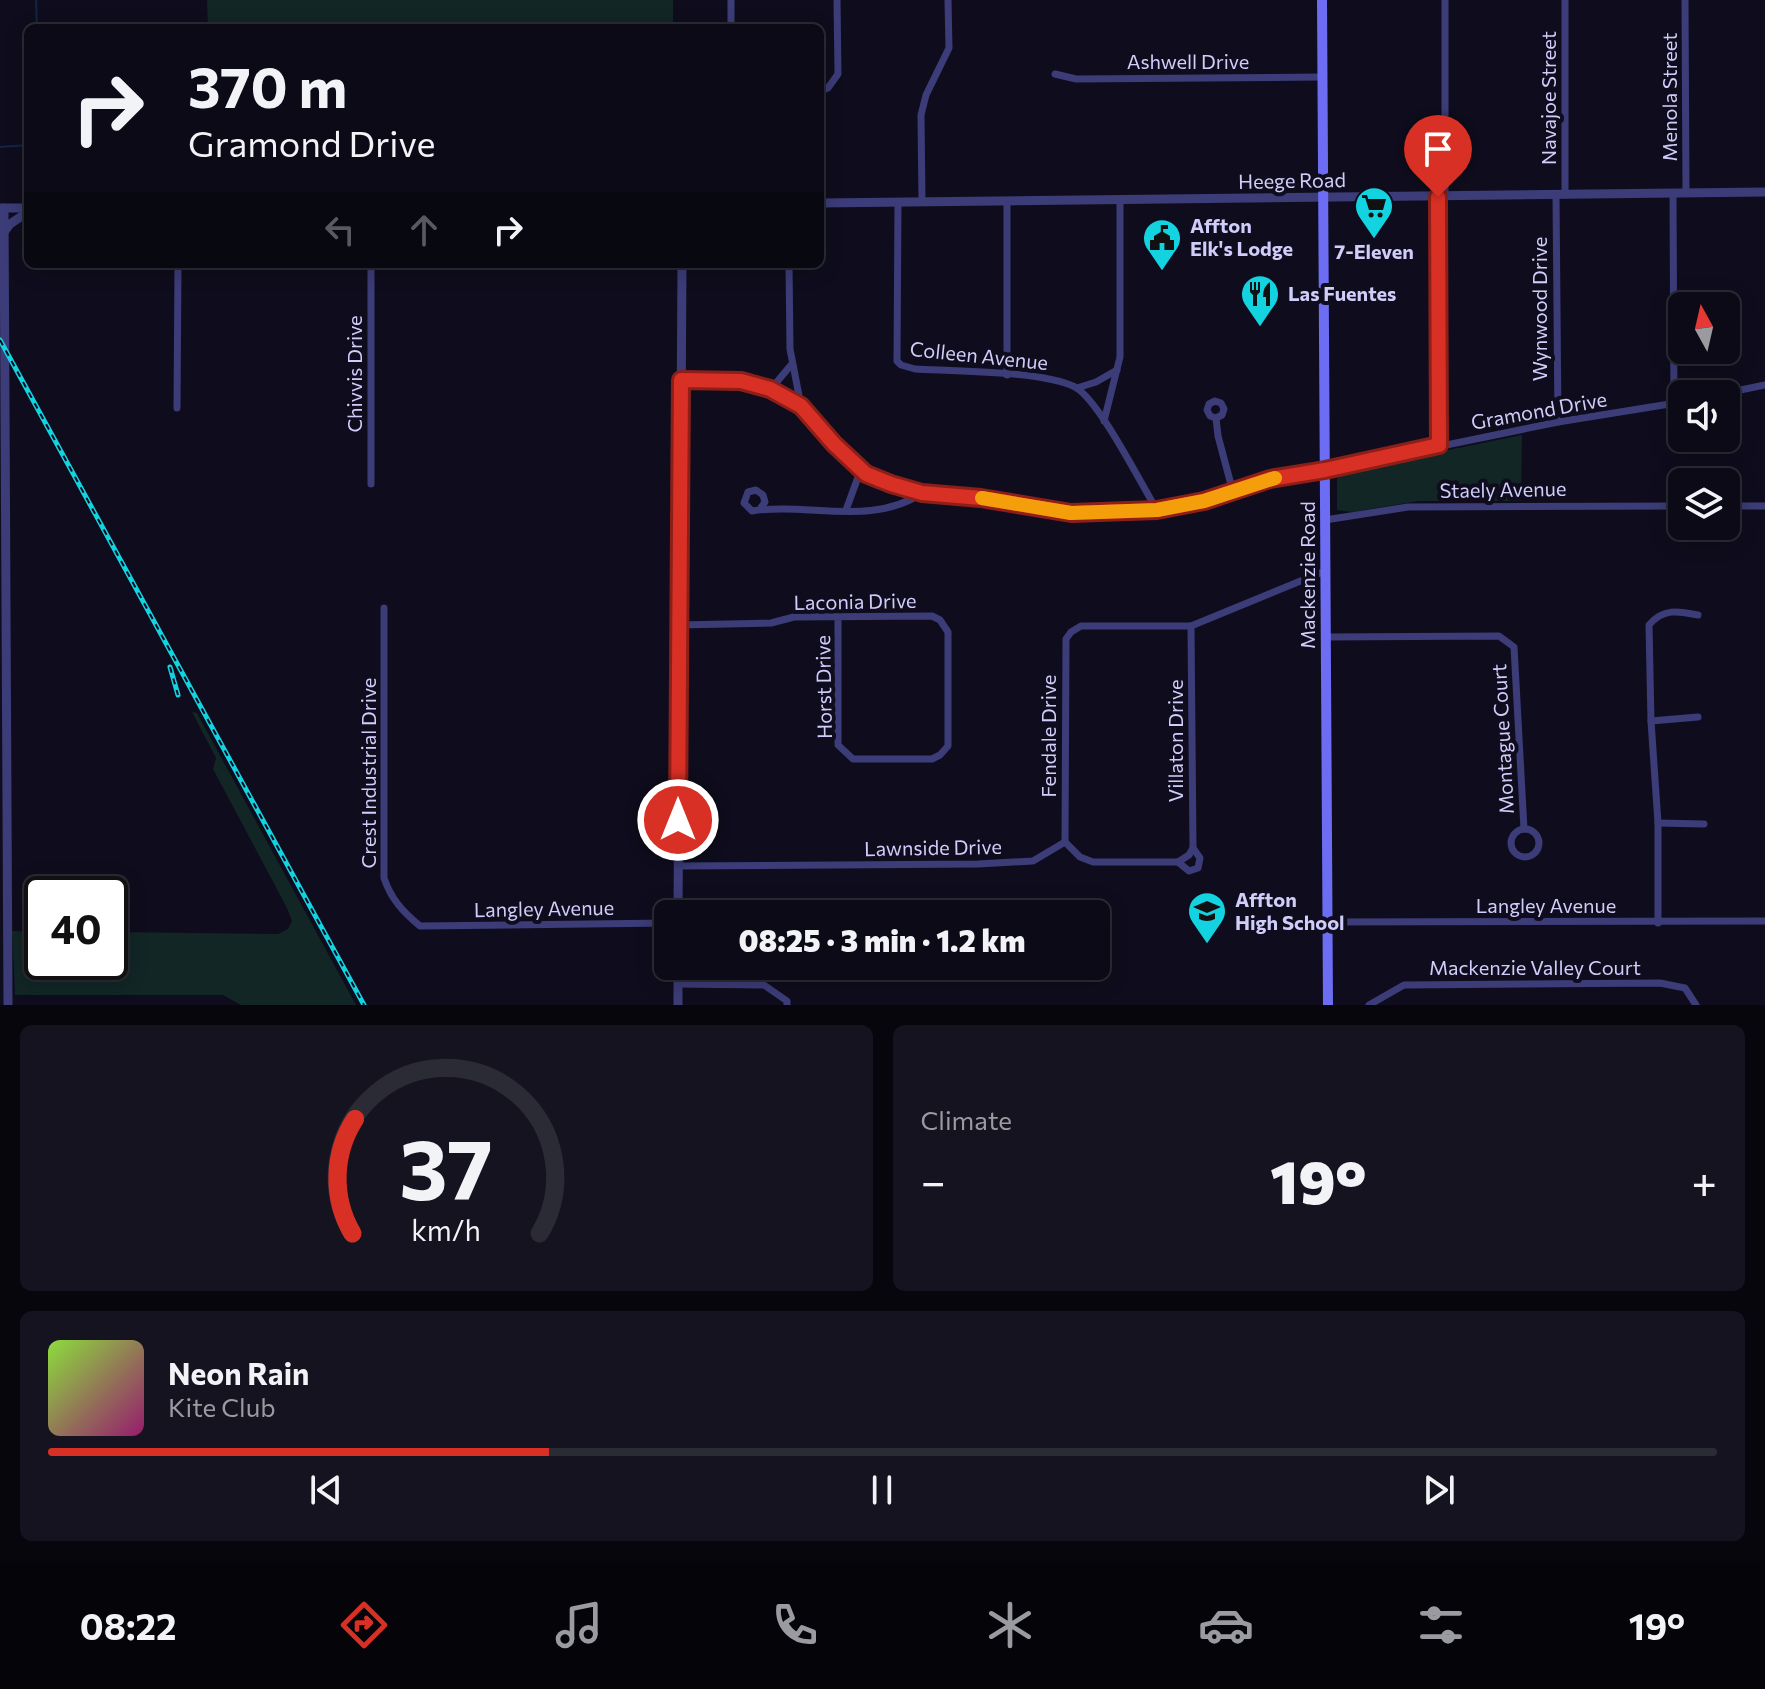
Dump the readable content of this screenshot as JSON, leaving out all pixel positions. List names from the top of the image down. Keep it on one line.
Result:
{"streets":{"main road":["Mackenzie Road"],"street":["Ashwell Drive","Menola Street","Navajoe Street","Heege Road","Wynwood Drive","Colleen Avenue","Chivvis Drive","Gramond Drive","Staely Avenue","Laconia Drive","Horst Drive","Fendale Drive","Montague Court","Villaton Drive","Crest Industrial Drive","Lawnside Drive","Langley Avenue","Mackenzie Valley Court"]},"crossings":[["Ashwell Drive","Mackenzie Road"],["Menola Street","Heege Road"],["Navajoe Street","Heege Road"],["Navajoe Street","Wynwood Drive"],["Heege Road","Wynwood Drive"],["Heege Road","Colleen Avenue"],["Heege Road","Mackenzie Road"],["Wynwood Drive","Gramond Drive"],["Gramond Drive","Mackenzie Road"],["Staely Avenue","Mackenzie Road"],["Mackenzie Road","Montague Court"],["Mackenzie Road","Langley Avenue"],["Laconia Drive","Horst Drive"],["Fendale Drive","Villaton Drive"],["Fendale Drive","Lawnside Drive"],["Crest Industrial Drive","Langley Avenue"]],"places":{"supermarket":["7-Eleven"],"public building":["Affton Elk's Lodge"],"restaurant":["Las Fuentes"],"school or university":["Affton High School"]},"north":"top","page":{"turn":["370 m","Gramond Drive"],"limit":"40","trip":"08:25 · 3 min · 1.2 km","tile":"Climate","heat":["−","19°","+"],"song":["Neon Rain","Kite Club"],"tabs":["08:22","19°"],"gauge":["37","km/h"]}}
